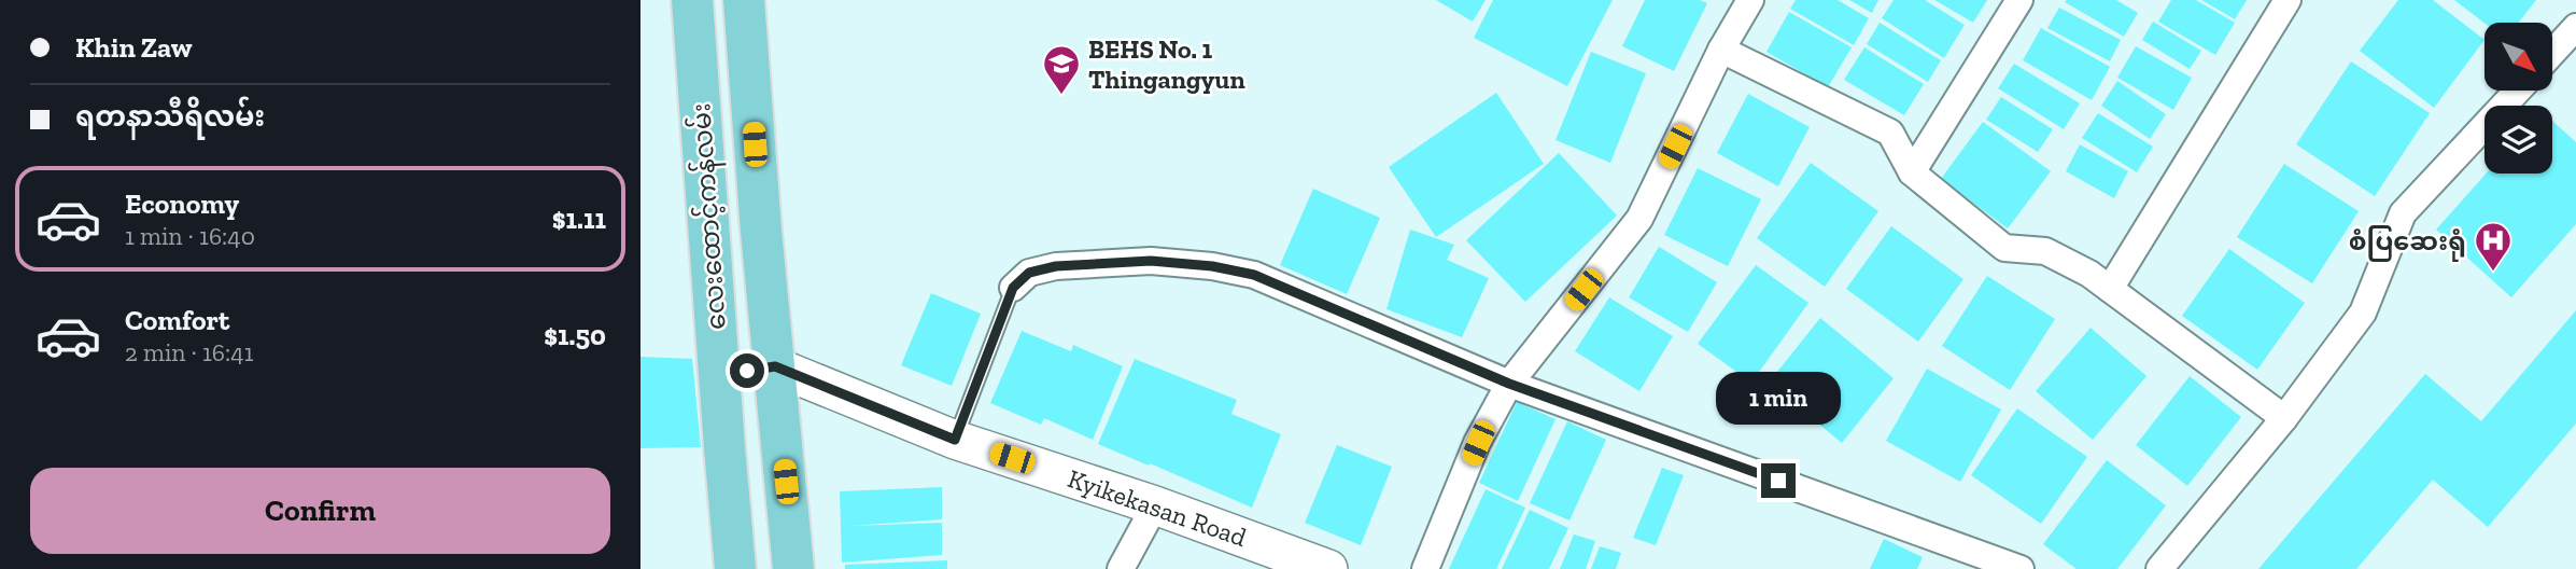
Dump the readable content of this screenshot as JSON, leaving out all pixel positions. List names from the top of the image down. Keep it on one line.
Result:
{"streets":{"main road":["လေးထောင့်ကန်လမ်း"],"street":["Kyikekasan Road"]},"crossings":[["လေးထောင့်ကန်လမ်း","Kyikekasan Road"]],"places":{"school or university":["BEHS No. 1 Thingangyun"],"hospital":["စံပြဆေးရုံ"]},"north":"bottom right","page":{"banner":["Khin Zaw","ရတနာသီရိလမ်း"],"list":[{"name":"Economy","note":"1 min · 16:40","value":"$1.11"},{"name":"Comfort","note":"2 min · 16:41","value":"$1.50"}],"bubble":"1 min","buttons":"Confirm"}}
